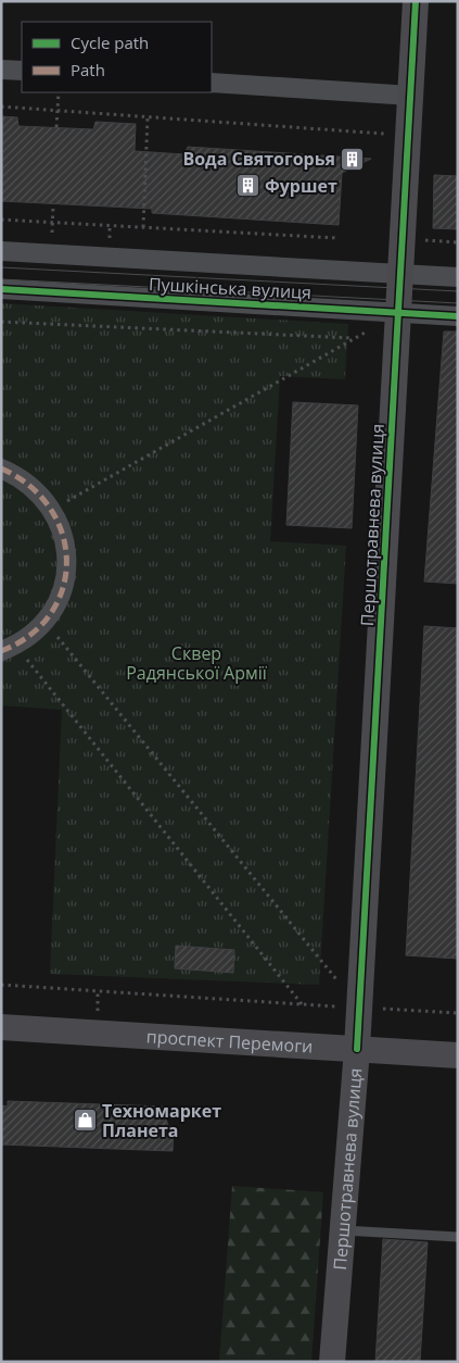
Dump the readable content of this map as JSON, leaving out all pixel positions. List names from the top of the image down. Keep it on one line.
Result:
{"streets":{"street":["Пушкінська вулиця","Першотравнева вулиця","проспект Перемоги"]},"crossings":[["Пушкінська вулиця","Першотравнева вулиця"],["Першотравнева вулиця","проспект Перемоги"]],"parks":["Сквер Радянської Армії"],"places":{"building":["Вода Святогорья","Фуршет"],"shop":["Техномаркет Планета"]},"legend":["Cycle path","Path"]}
